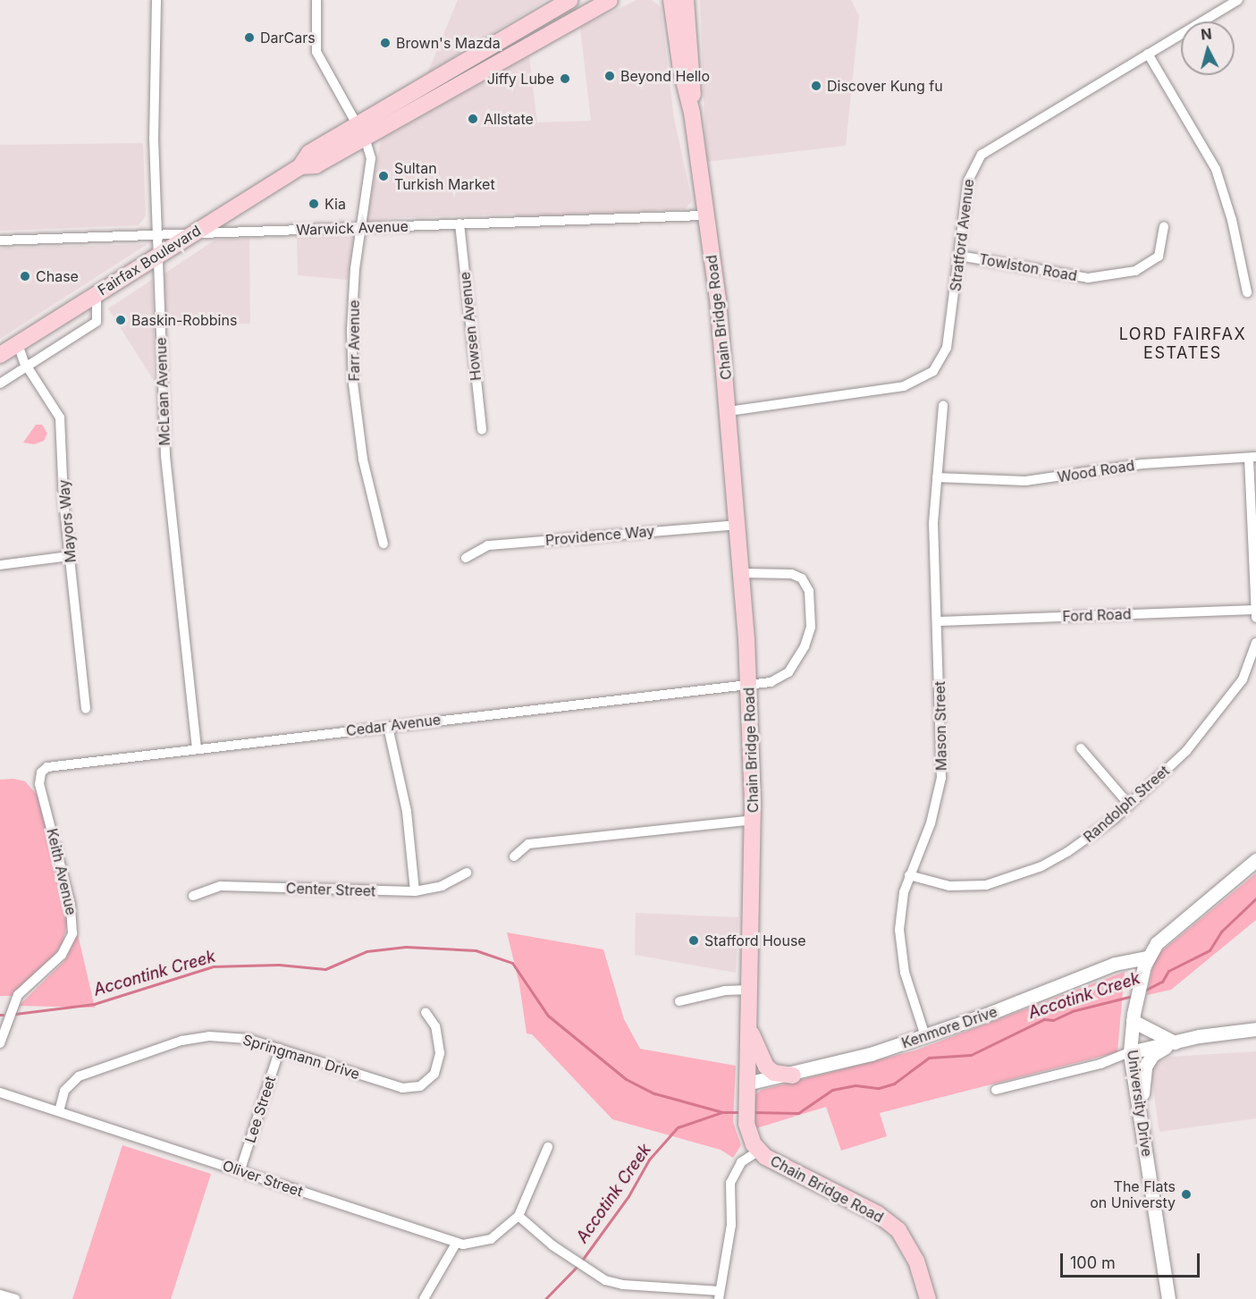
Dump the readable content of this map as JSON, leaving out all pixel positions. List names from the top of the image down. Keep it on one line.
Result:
{"streets":{"main road":["Fairfax Boulevard","Chain Bridge Road"],"street":["Warwick Avenue","Stratford Avenue","Towlston Road","Howsen Avenue","Farr Avenue","McLean Avenue","Wood Road","Mayors Way","Providence Way","Ford Road","Cedar Avenue","Mason Street","Randolph Street","Keith Avenue","Center Street","Kenmore Drive","Springmann Drive","University Drive","Lee Street","Oliver Street"]},"crossings":[["Warwick Avenue","Fairfax Boulevard"],["Warwick Avenue","Chain Bridge Road"],["Warwick Avenue","Howsen Avenue"],["Warwick Avenue","Farr Avenue"],["Warwick Avenue","McLean Avenue"],["Stratford Avenue","Towlston Road"],["Stratford Avenue","Chain Bridge Road"],["Fairfax Boulevard","Farr Avenue"],["Fairfax Boulevard","McLean Avenue"],["Fairfax Boulevard","Mayors Way"],["Chain Bridge Road","Providence Way"],["Chain Bridge Road","Cedar Avenue"],["Chain Bridge Road","Kenmore Drive"],["McLean Avenue","Cedar Avenue"],["Wood Road","Mason Street"],["Ford Road","Mason Street"],["Cedar Avenue","Keith Avenue"],["Mason Street","Randolph Street"],["Mason Street","Kenmore Drive"],["Kenmore Drive","University Drive"],["Springmann Drive","Lee Street"],["Springmann Drive","Oliver Street"],["Lee Street","Oliver Street"]],"districts":["LORD FAIRFAX ESTATES"],"water":["Accontink Creek","Accotink Creek"],"places":["DarCars","Brown's Mazda","Beyond Hello","Jiffy Lube","Discover Kung fu","Allstate","Sultan Turkish Market","Kia","Chase","Baskin-Robbins","Stafford House","The Flats on Universty"],"scale_bar":"100 m","north":"top"}
